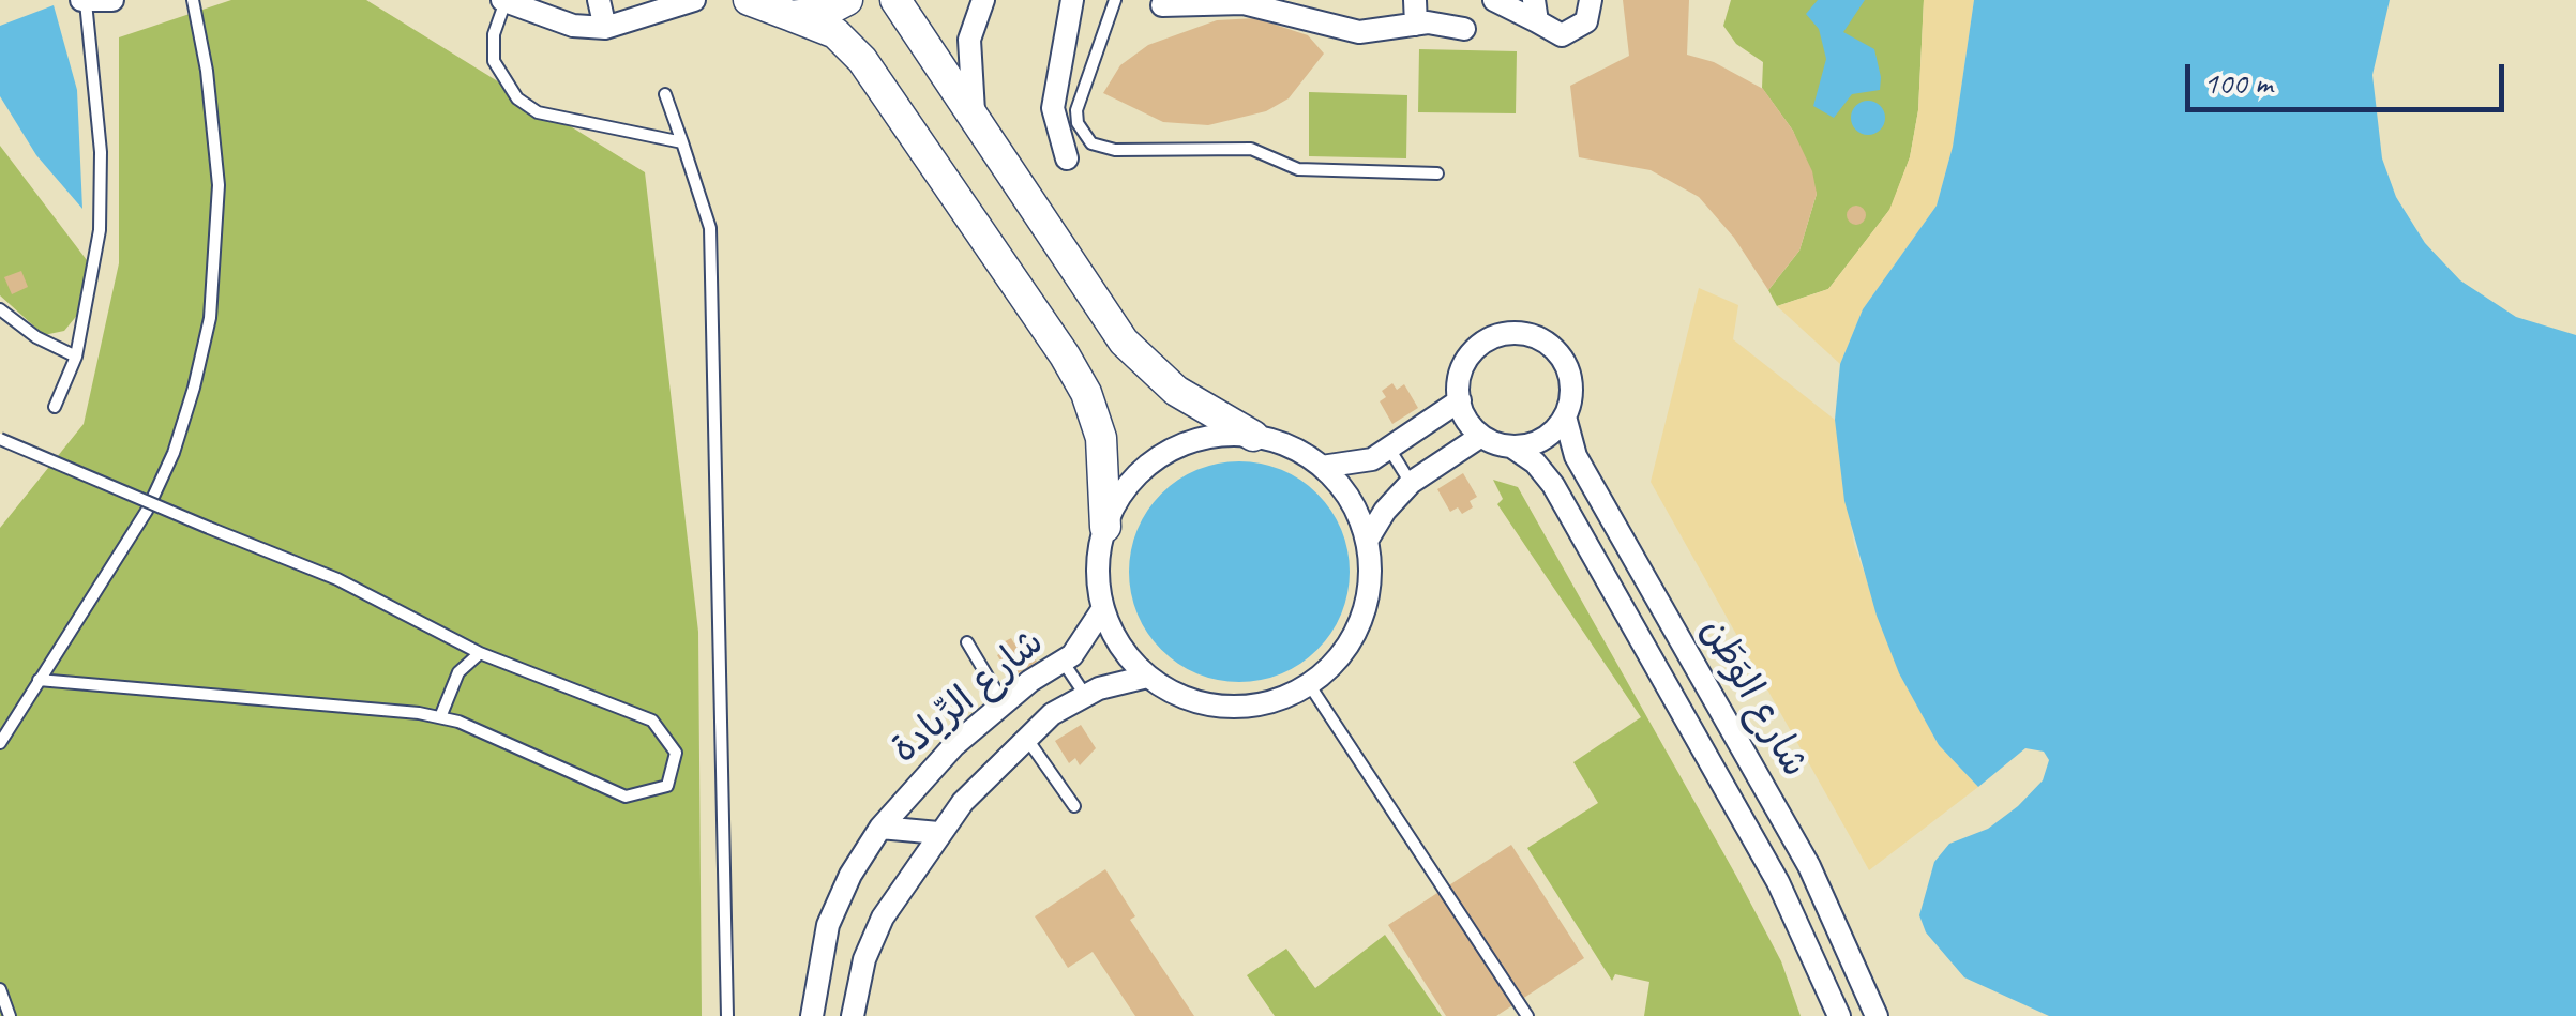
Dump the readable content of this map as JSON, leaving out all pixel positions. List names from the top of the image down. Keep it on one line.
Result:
{"streets":{"street":["شارع الرِّيادة","شارع الوَطَن"]},"scale_bar":"100 m"}
